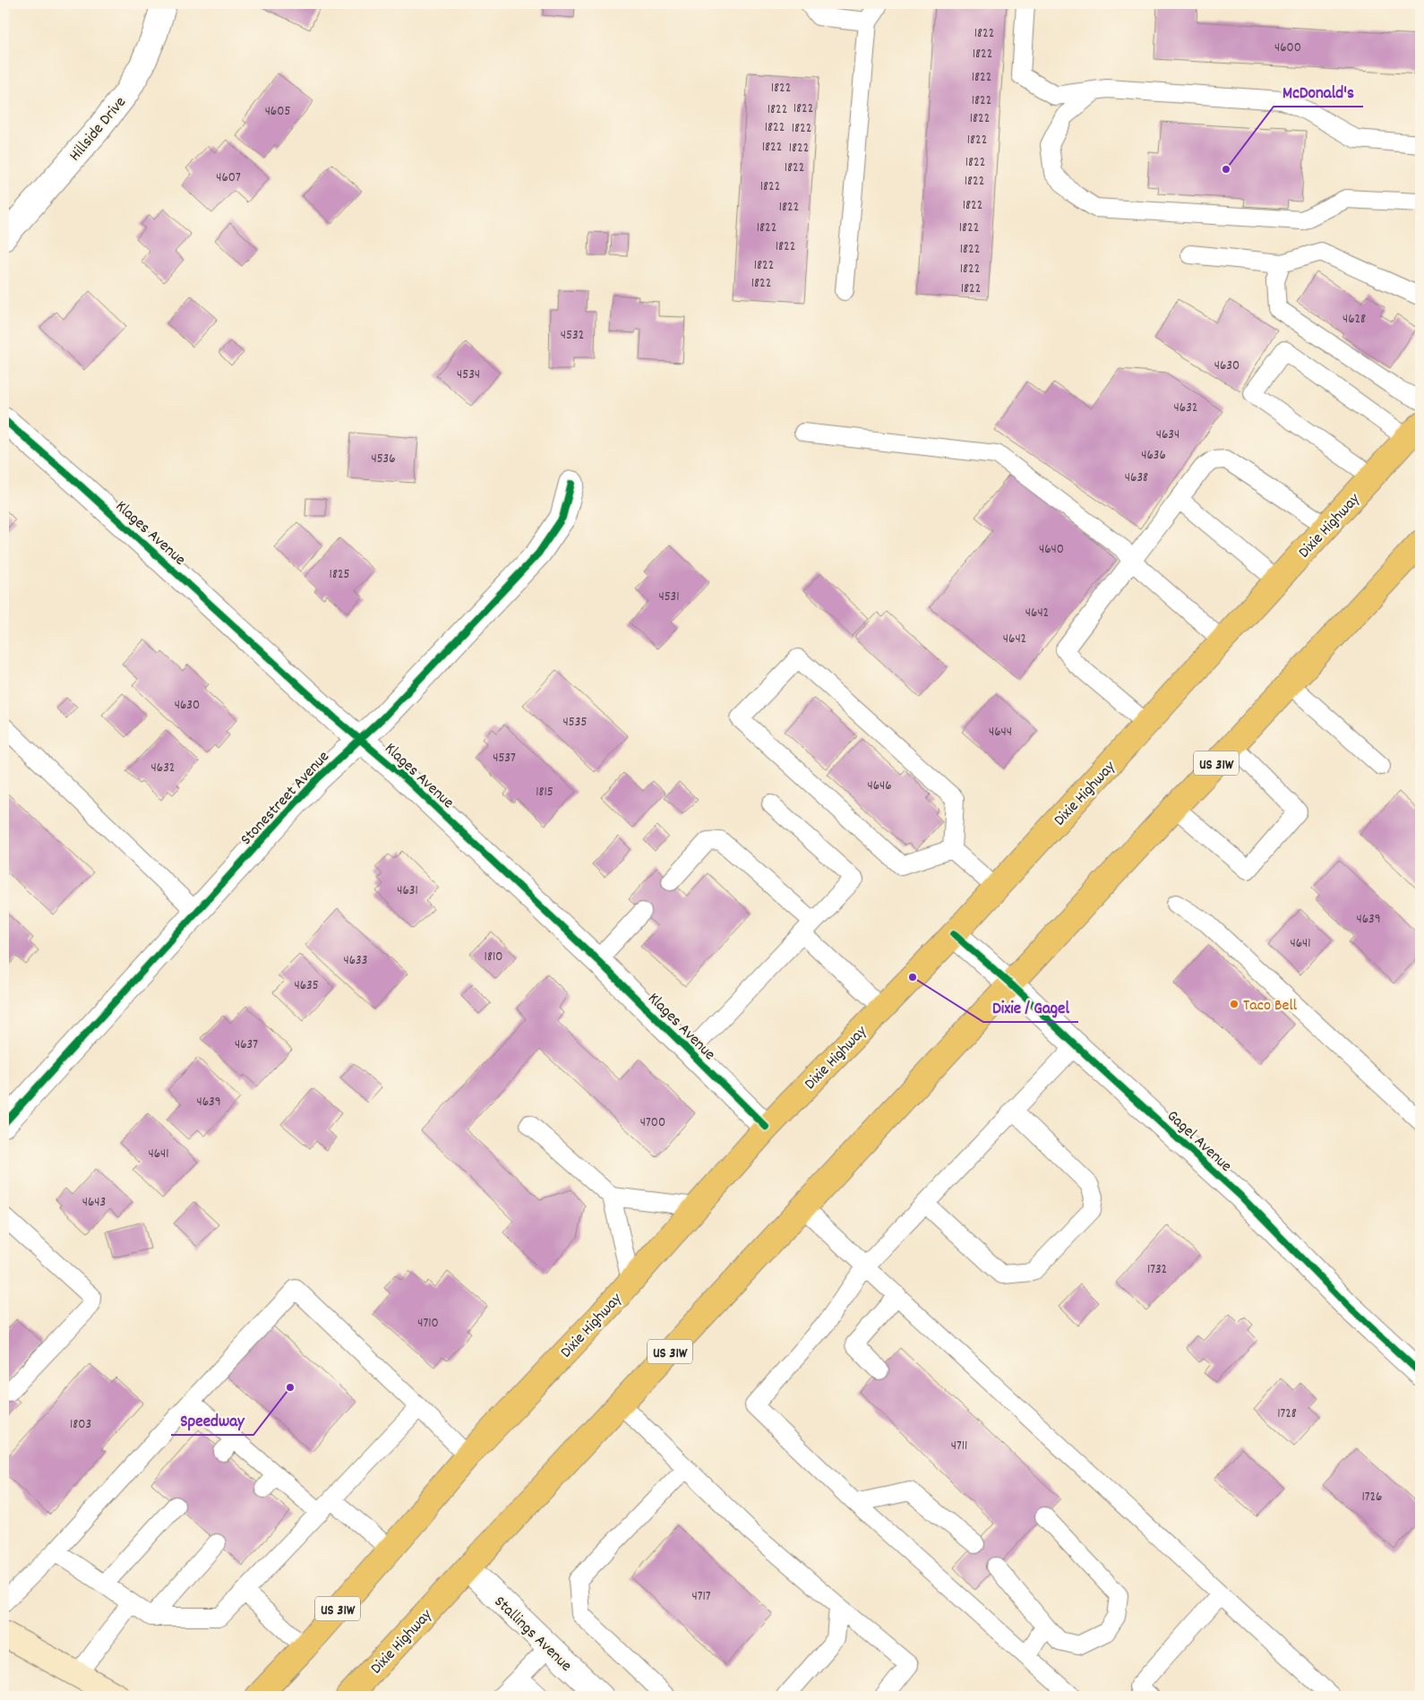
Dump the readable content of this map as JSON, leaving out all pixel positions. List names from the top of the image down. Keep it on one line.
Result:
{"streets":{"main road":["Dixie Highway","US 31W"],"street":["Hillside Drive","Klages Avenue","Stonestreet Avenue","Gagel Avenue","Stallings Avenue"]},"crossings":[["Dixie Highway","Klages Avenue"],["Dixie Highway","Gagel Avenue"],["Dixie Highway","Stallings Avenue"],["Klages Avenue","Stonestreet Avenue"]],"places":["McDonald's","Dixie / Gagel","Taco Bell","Speedway"],"house_numbers":["1822","4600","1822","1822","1822","1822","1822","1822","4605","1822","1822","1822","1822","1822","1822","1822","1822","4607","1822","1822","1822","1822","1822","1822","1822","1822","1822","1822","1822","1822","4628","4532","4630","4534","4632","4634","4636","4536","4638","4640","1825","4531","4642","4642","4630","4535","4644","4537","4632","4646","1815","4631","4639","4641","1810","4633","4635","4637","4639","4700","4641","4643","1732","4710","1728","1803","4711","1726","4717"]}
